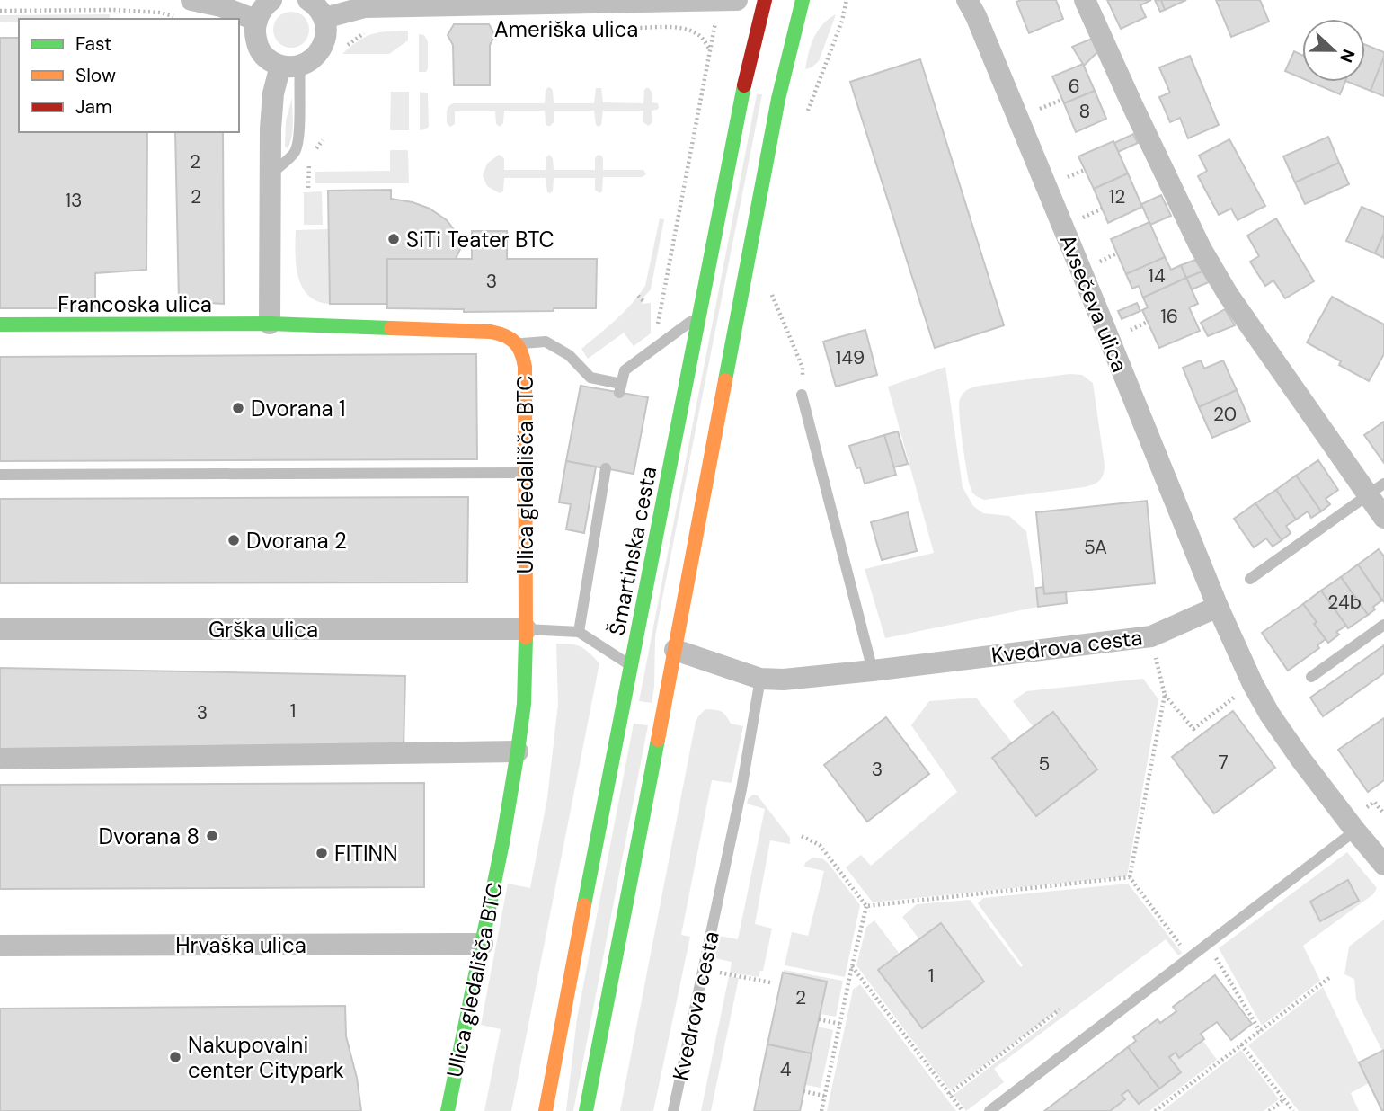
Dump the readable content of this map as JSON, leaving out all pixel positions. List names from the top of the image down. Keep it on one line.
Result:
{"streets":{"main road":["Francoska ulica","Ulica gledališča BTC","Šmartinska cesta"],"street":["Ameriška ulica","Avsečeva ulica","Grška ulica","Kvedrova cesta","Hrvaška ulica"]},"crossings":[["Avsečeva ulica","Kvedrova cesta"],["Francoska ulica","Ulica gledališča BTC"],["Ulica gledališča BTC","Grška ulica"],["Ulica gledališča BTC","Hrvaška ulica"]],"places":["SiTi Teater BTC","Dvorana 1","Dvorana 2","Dvorana 8","FITINN","Nakupovalni center Citypark"],"house_numbers":["6","8","2","2","12","13","14","3","16","149","20","5A","24b","1","3","7","5","3","1","2","4"],"legend":["Fast","Slow","Jam"],"north":"right"}
